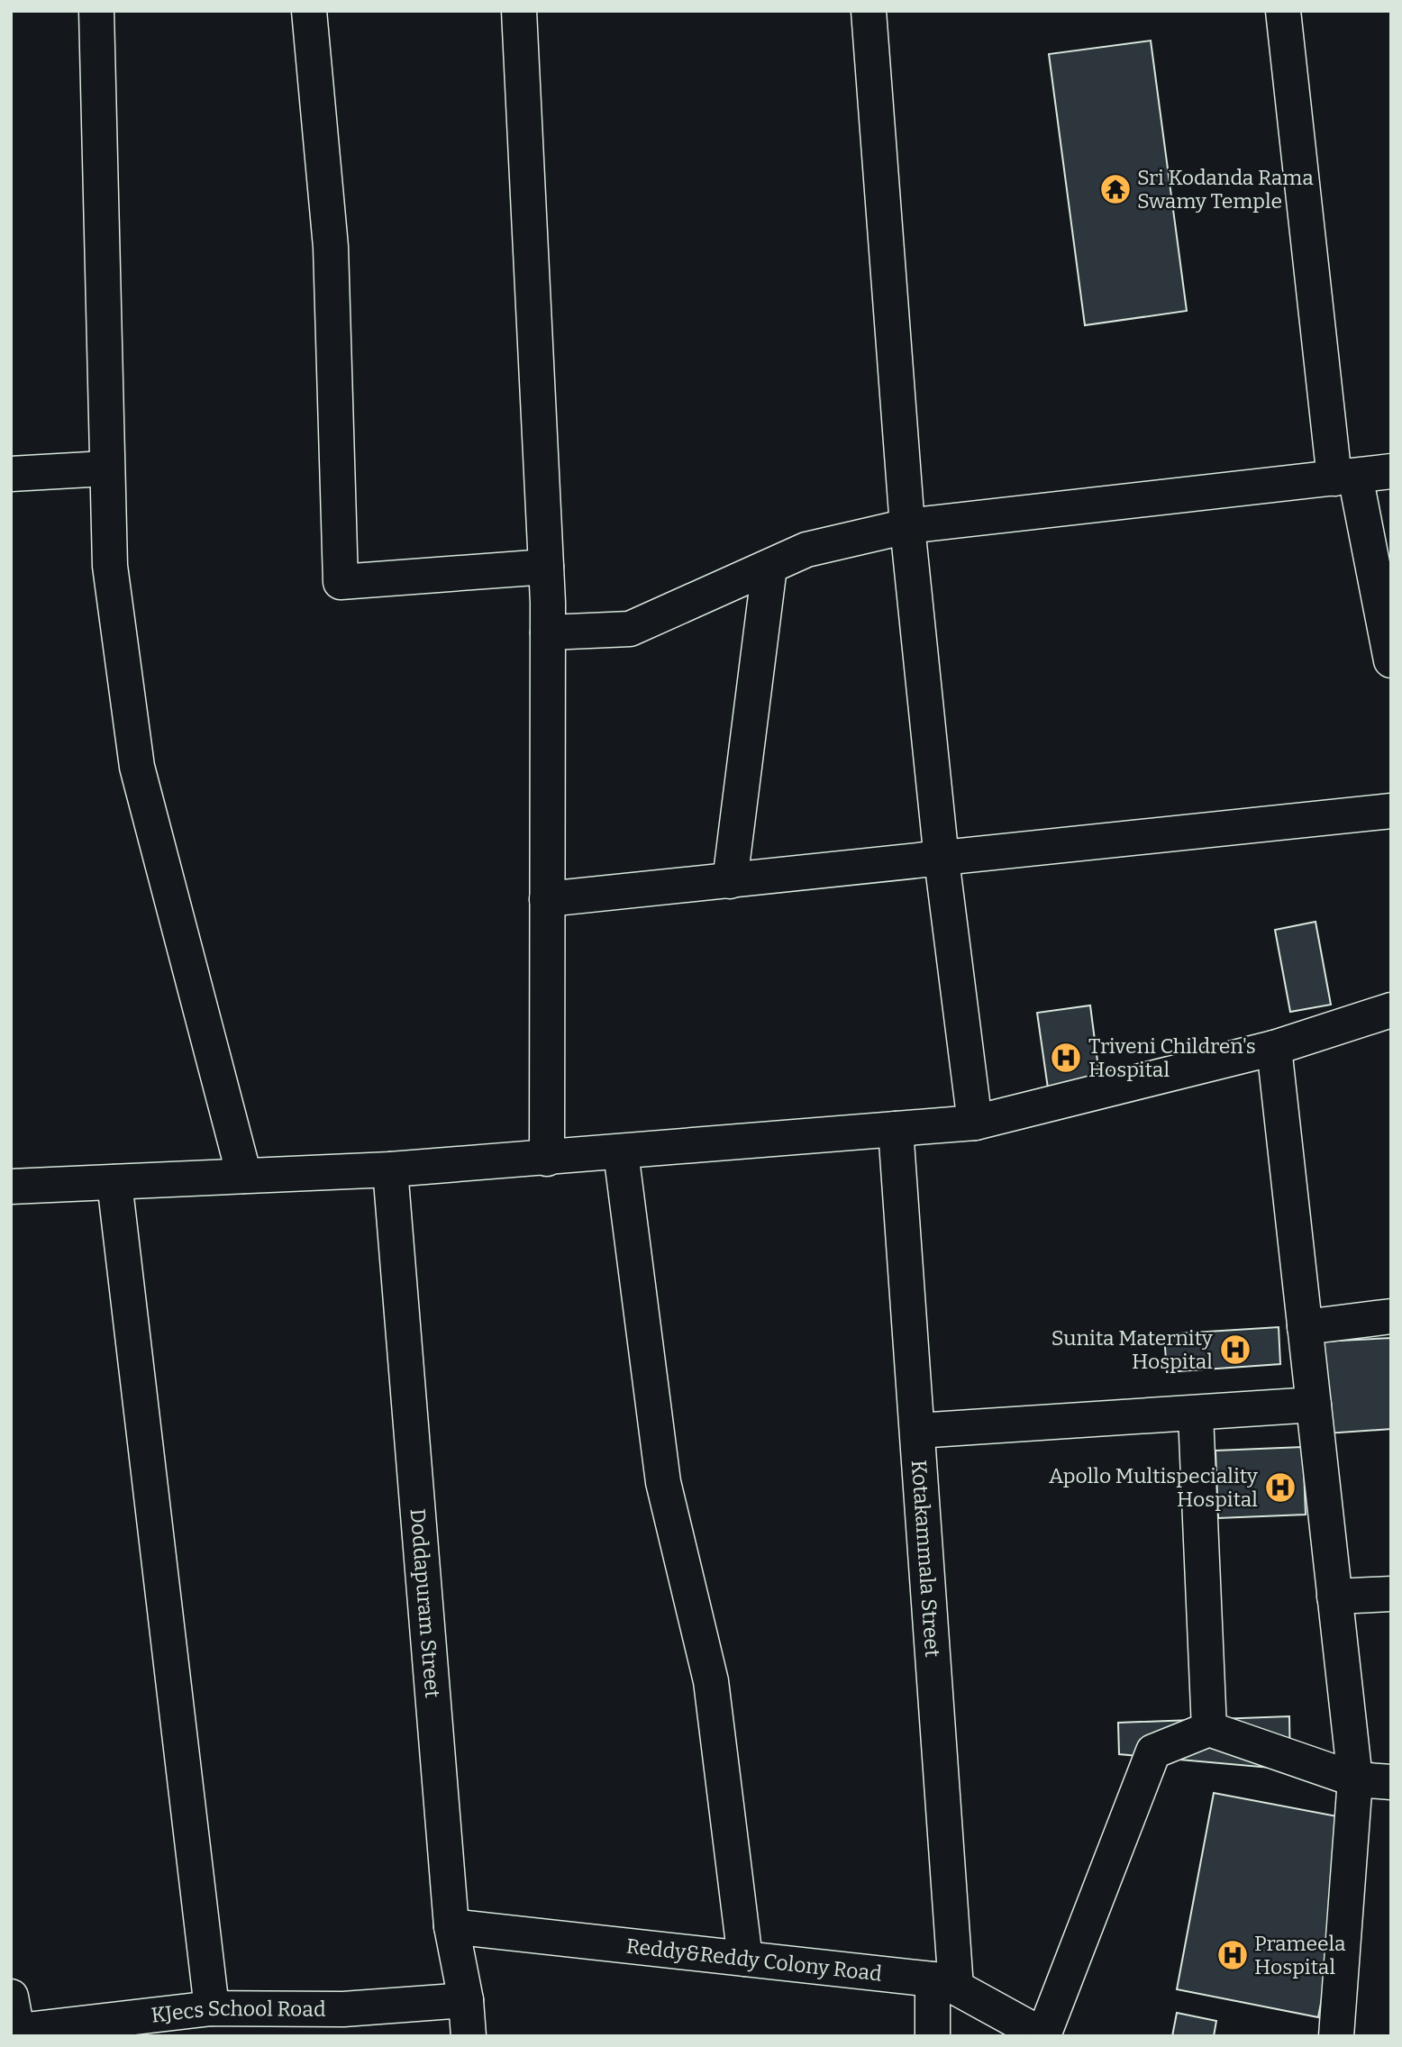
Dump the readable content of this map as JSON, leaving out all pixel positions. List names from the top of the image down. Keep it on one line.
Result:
{"streets":{"street":["Kotakammala Street","Doddapuram Street","Reddy&Reddy Colony Road","KJecs School Road"]},"crossings":[["Kotakammala Street","Reddy&Reddy Colony Road"],["Doddapuram Street","Reddy&Reddy Colony Road"],["Doddapuram Street","KJecs School Road"]],"places":{"temple":["Sri Kodanda Rama Swamy Temple"],"hospital":["Triveni Children's Hospital","Sunita Maternity Hospital","Apollo Multispeciality Hospital","Prameela Hospital"]}}
